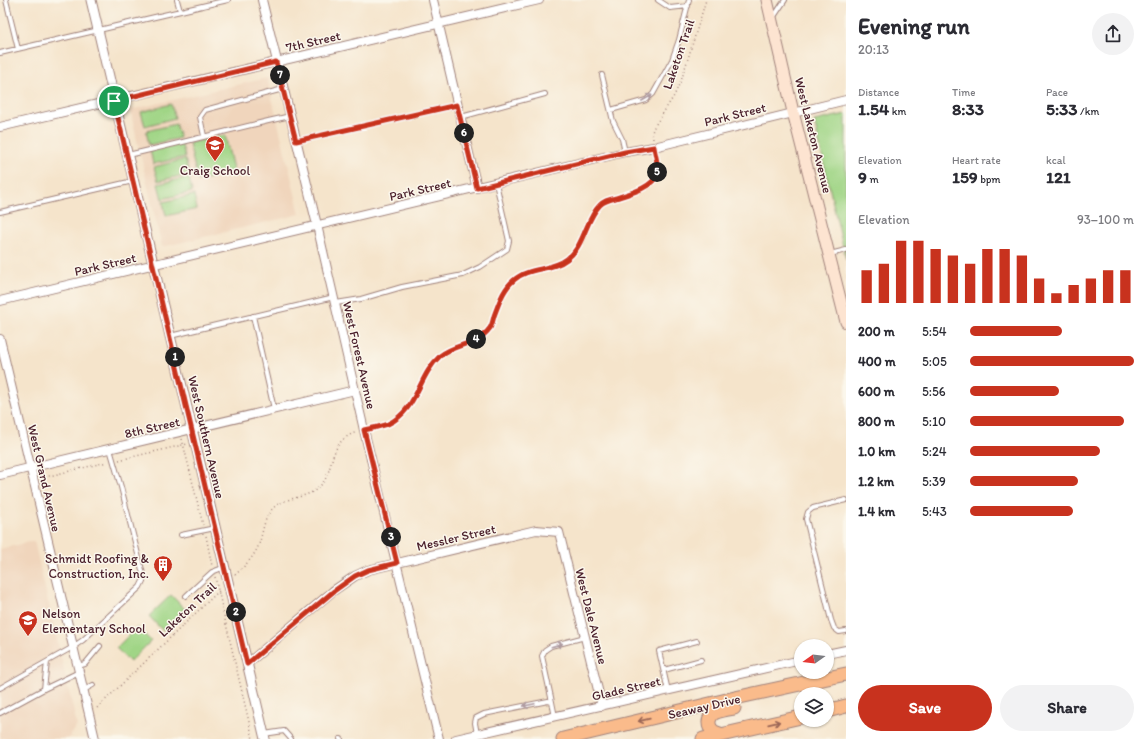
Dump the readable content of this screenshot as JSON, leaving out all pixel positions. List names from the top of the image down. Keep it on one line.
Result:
{"streets":{"highway":["Seaway Drive"],"main road":["West Laketon Avenue"],"street":["7th Street","Park Street","West Forest Avenue","8th Street","West Southern Avenue","West Grand Avenue","Messler Street","West Dale Avenue","Glade Street"],"path":["Laketon Trail"]},"crossings":[["7th Street","West Forest Avenue"],["7th Street","West Southern Avenue"],["Laketon Trail","Park Street"],["Laketon Trail","West Forest Avenue"],["Laketon Trail","West Southern Avenue"],["Laketon Trail","West Grand Avenue"],["Park Street","West Laketon Avenue"],["Park Street","West Forest Avenue"],["Park Street","West Southern Avenue"],["West Forest Avenue","8th Street"],["West Forest Avenue","Messler Street"],["8th Street","West Southern Avenue"],["8th Street","West Grand Avenue"],["West Southern Avenue","Messler Street"],["Messler Street","West Dale Avenue"],["West Dale Avenue","Glade Street"]],"places":{"school or university":["Craig School","Nelson Elementary School"],"building":["Schmidt Roofing & Construction, Inc."]},"north":"left","page":{"heading":["Evening run","20:13"],"pins":["7","6","5","4","1","3","2"],"stats":[["Distance","1.54 km"],["Time","8:33"],["Pace","5:33 /km"],["Elevation","9 m"],["Heart rate","159 bpm"],["kcal","121"]],"chart":["Elevation","93–100 m"],"list":[{"name":"200 m","note":"5:54"},{"name":"400 m","note":"5:05"},{"name":"600 m","note":"5:56"},{"name":"800 m","note":"5:10"},{"name":"1.0 km","note":"5:24"},{"name":"1.2 km","note":"5:39"},{"name":"1.4 km","note":"5:43"}],"buttons":["Save","Share"]}}
